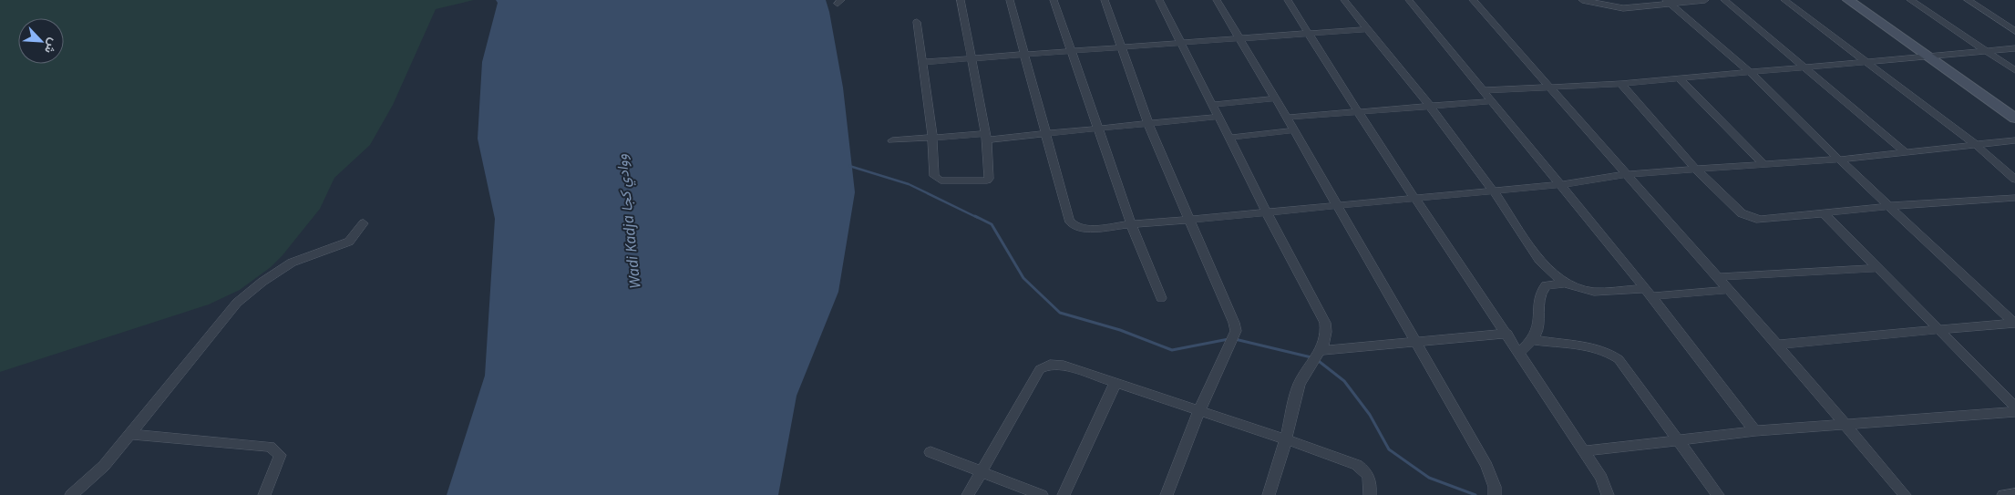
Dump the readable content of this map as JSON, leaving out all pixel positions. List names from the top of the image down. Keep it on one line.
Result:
{"water":["Wadi Kadja ووادي كجا"],"north":"bottom right"}
